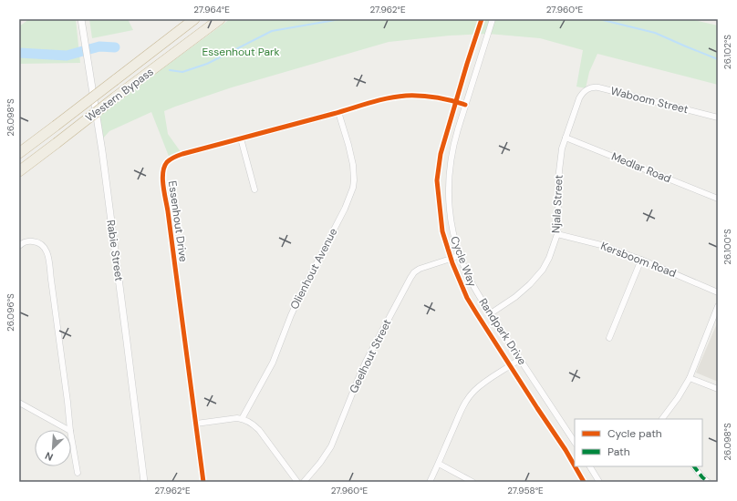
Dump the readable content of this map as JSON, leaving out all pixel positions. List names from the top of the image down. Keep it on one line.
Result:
{"streets":{"highway":["Western Bypass"],"street":["Waboom Street","Medlar Road","Njala Street","Essenhout Drive","Rabie Street","Kersboom Road","Olienhout Avenue","Randpark Drive","Geelhout Street"],"cycle path":["Cycle Way"]},"crossings":[["Waboom Street","Njala Street"],["Medlar Road","Njala Street"],["Njala Street","Kersboom Road"],["Njala Street","Randpark Drive"],["Essenhout Drive","Olienhout Avenue"],["Essenhout Drive","Randpark Drive"],["Randpark Drive","Geelhout Street"]],"parks":["Essenhout Park"],"legend":["Cycle path","Path"],"north":"bottom left","coordinates":["27.964°E","27.962°E","27.960°E","26.102°S","26.098°S","26.100°S","26.096°S","27.958°E"]}
